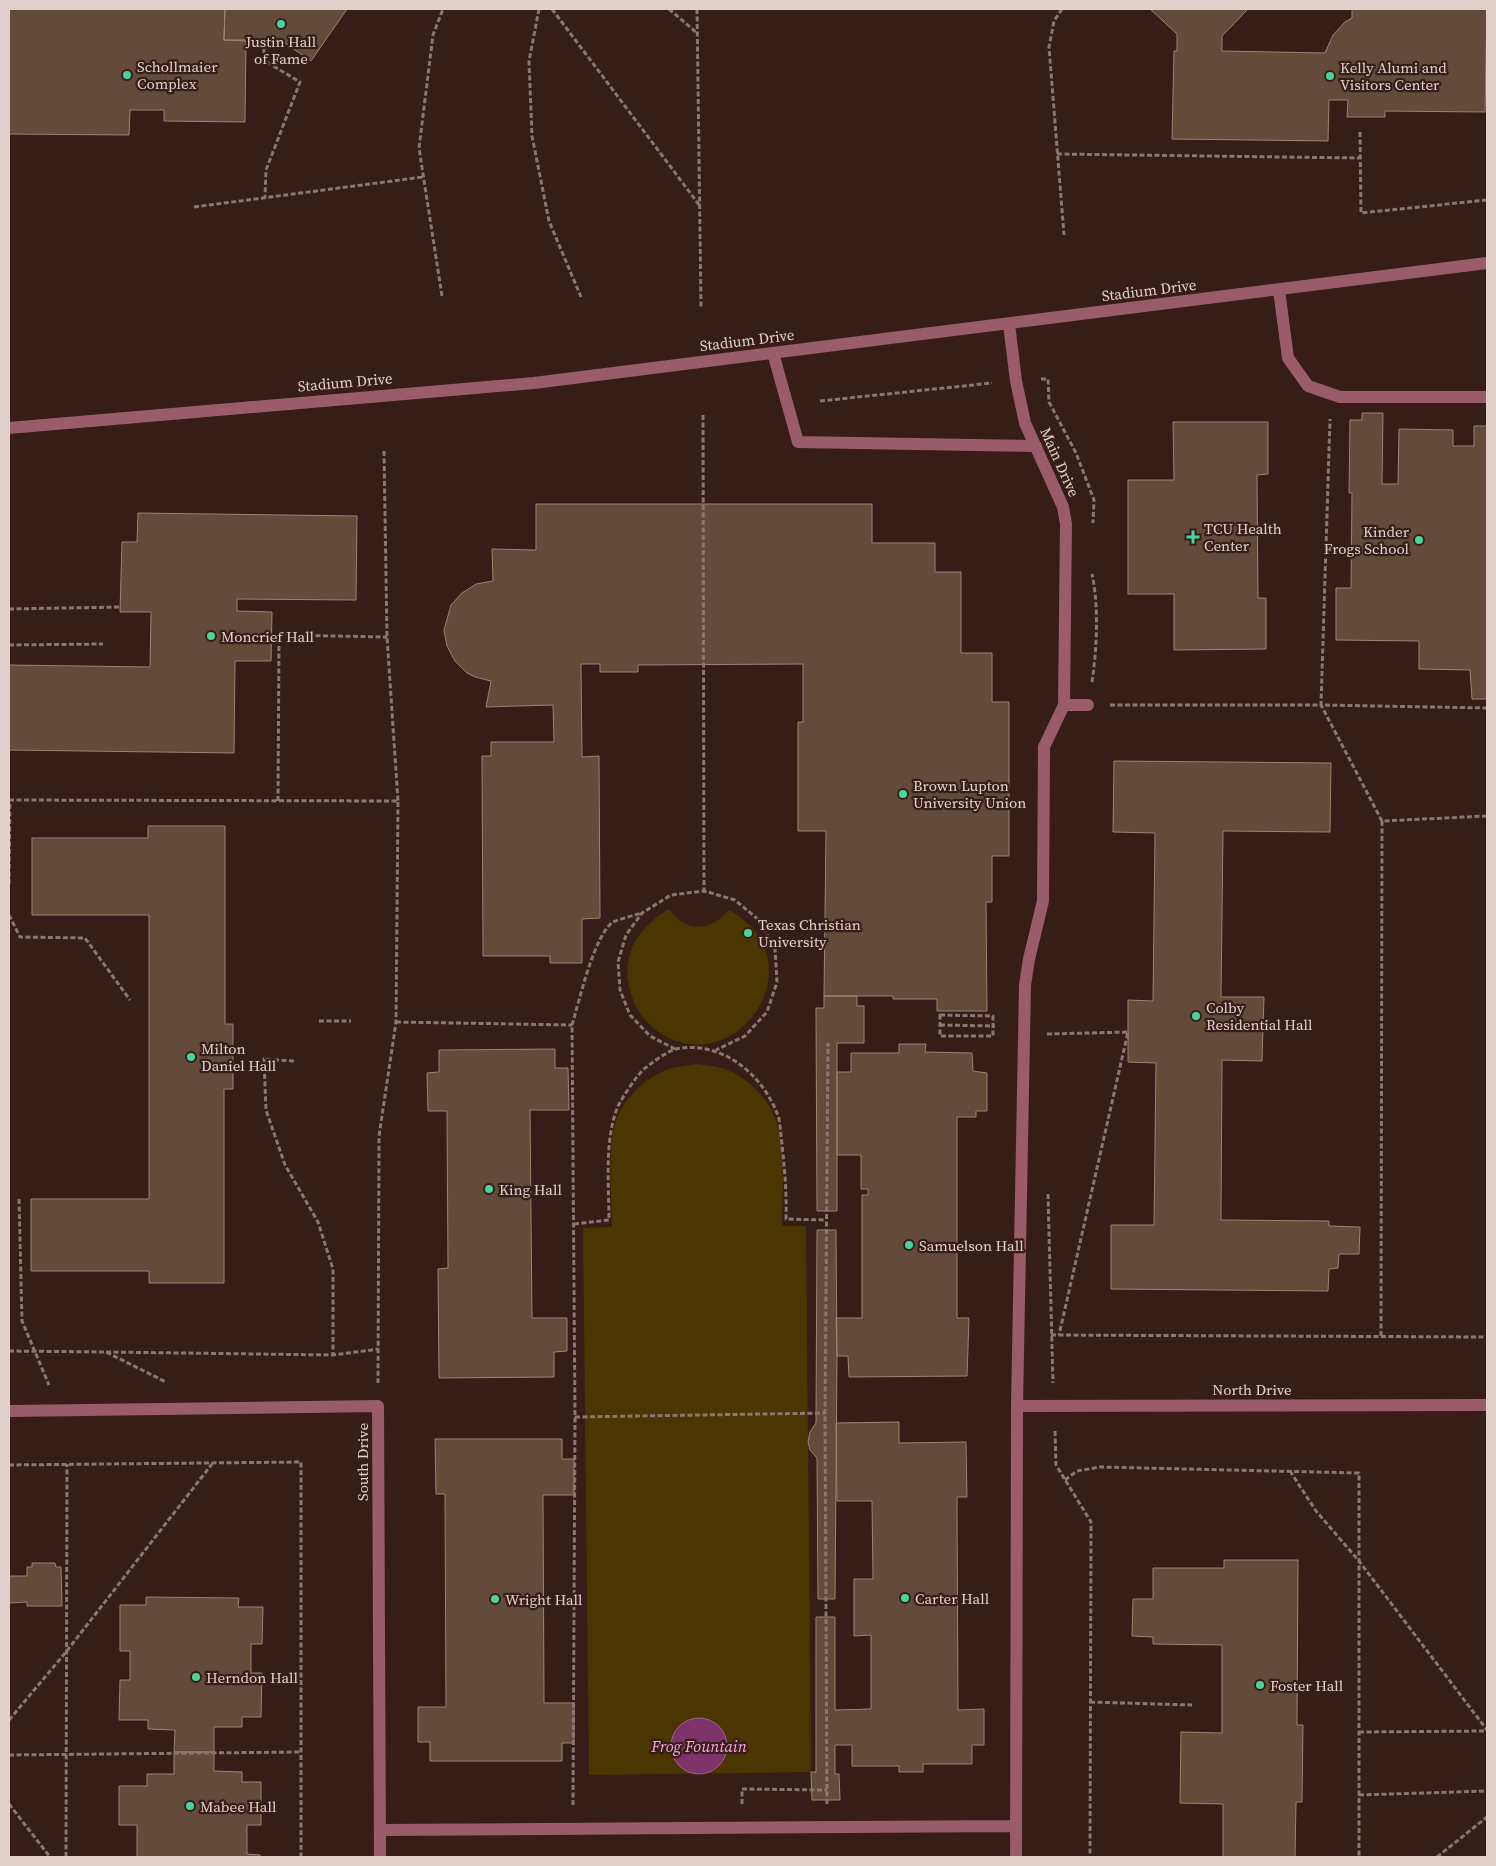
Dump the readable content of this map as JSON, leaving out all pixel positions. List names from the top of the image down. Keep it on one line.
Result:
{"streets":{"street":["Stadium Drive","Main Drive","North Drive","South Drive"]},"crossings":[["Stadium Drive","Main Drive"]],"water":["Frog Fountain"],"places":{"other":["Justin Hall of Fame","Schollmaier Complex","Kelly Alumi and Visitors Center","Kinder Frogs School","Moncrief Hall","Brown Lupton University Union","Texas Christian University","Colby Residential Hall","Milton Daniel Hall","King Hall","Samuelson Hall","Carter Hall","Wright Hall","Herndon Hall","Foster Hall","Mabee Hall"],"health":["TCU Health Center"]}}
